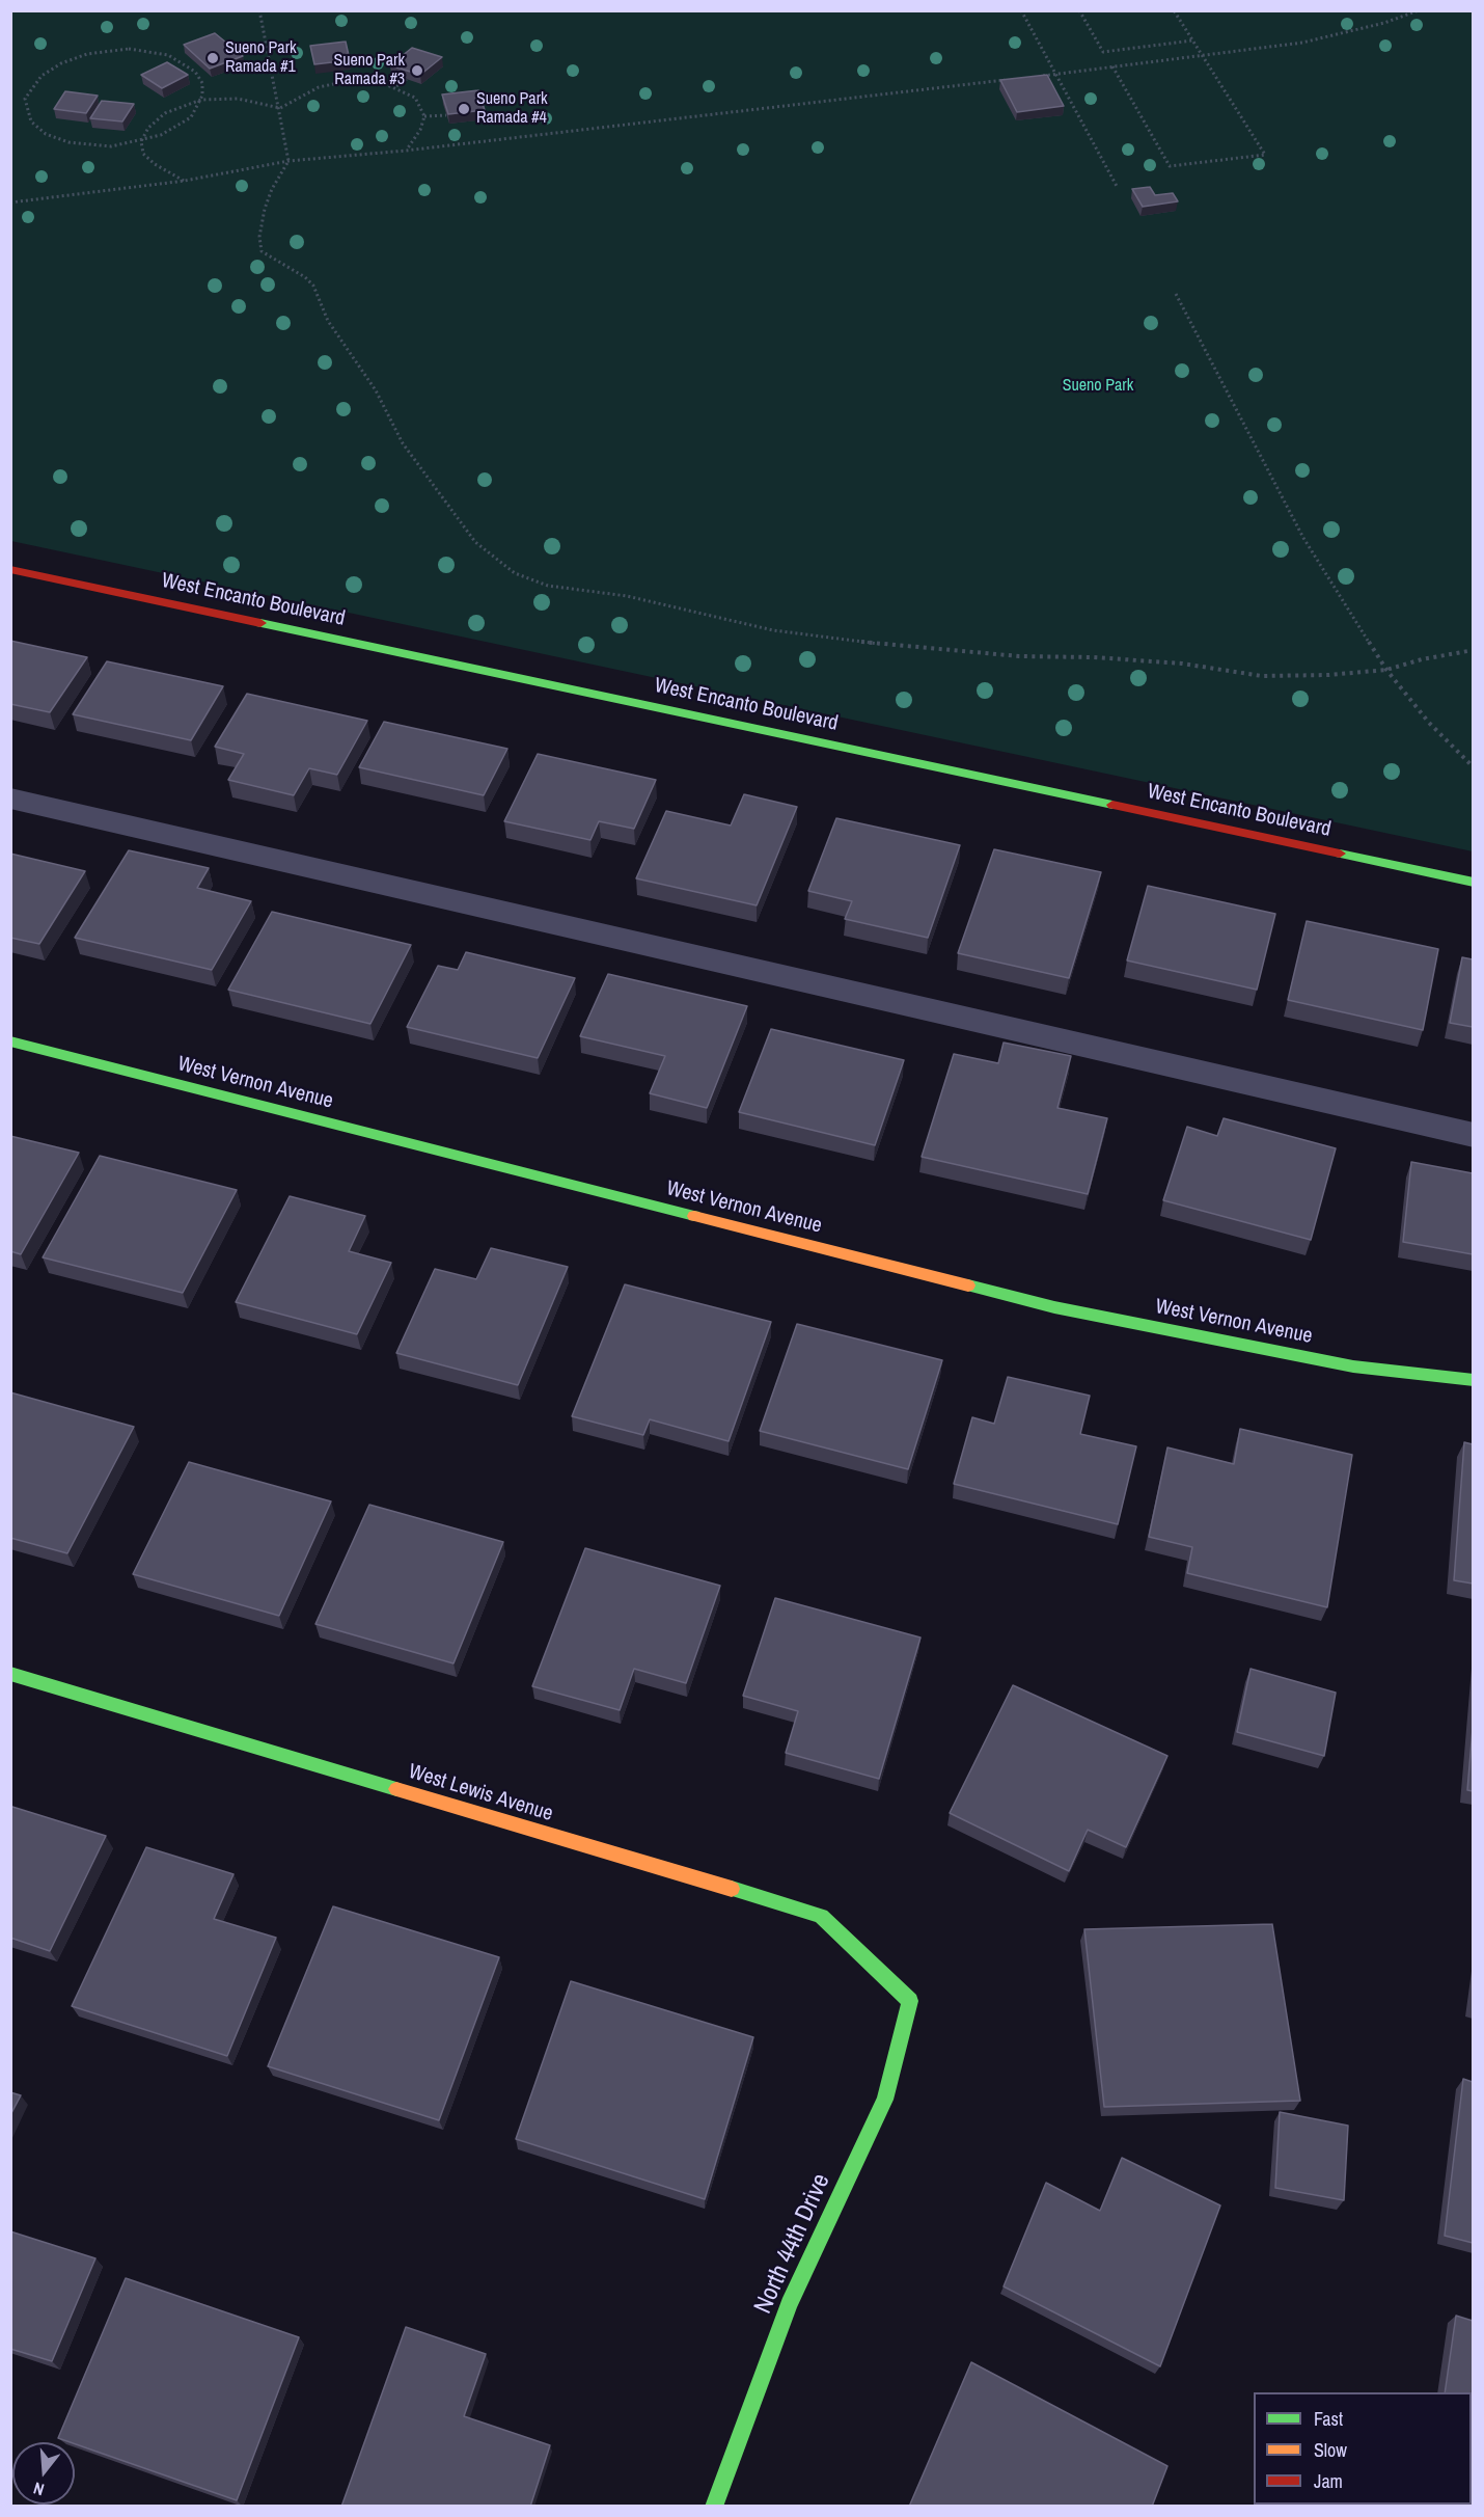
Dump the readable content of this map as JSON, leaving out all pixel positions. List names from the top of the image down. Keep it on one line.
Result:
{"streets":{"street":["West Encanto Boulevard","West Vernon Avenue","West Lewis Avenue","North 44th Drive"]},"crossings":[["West Lewis Avenue","North 44th Drive"]],"parks":["Sueno Park"],"places":["Sueno Park Ramada #1","Sueno Park Ramada #3","Sueno Park Ramada #4"],"legend":["Fast","Slow","Jam"],"north":"bottom"}
